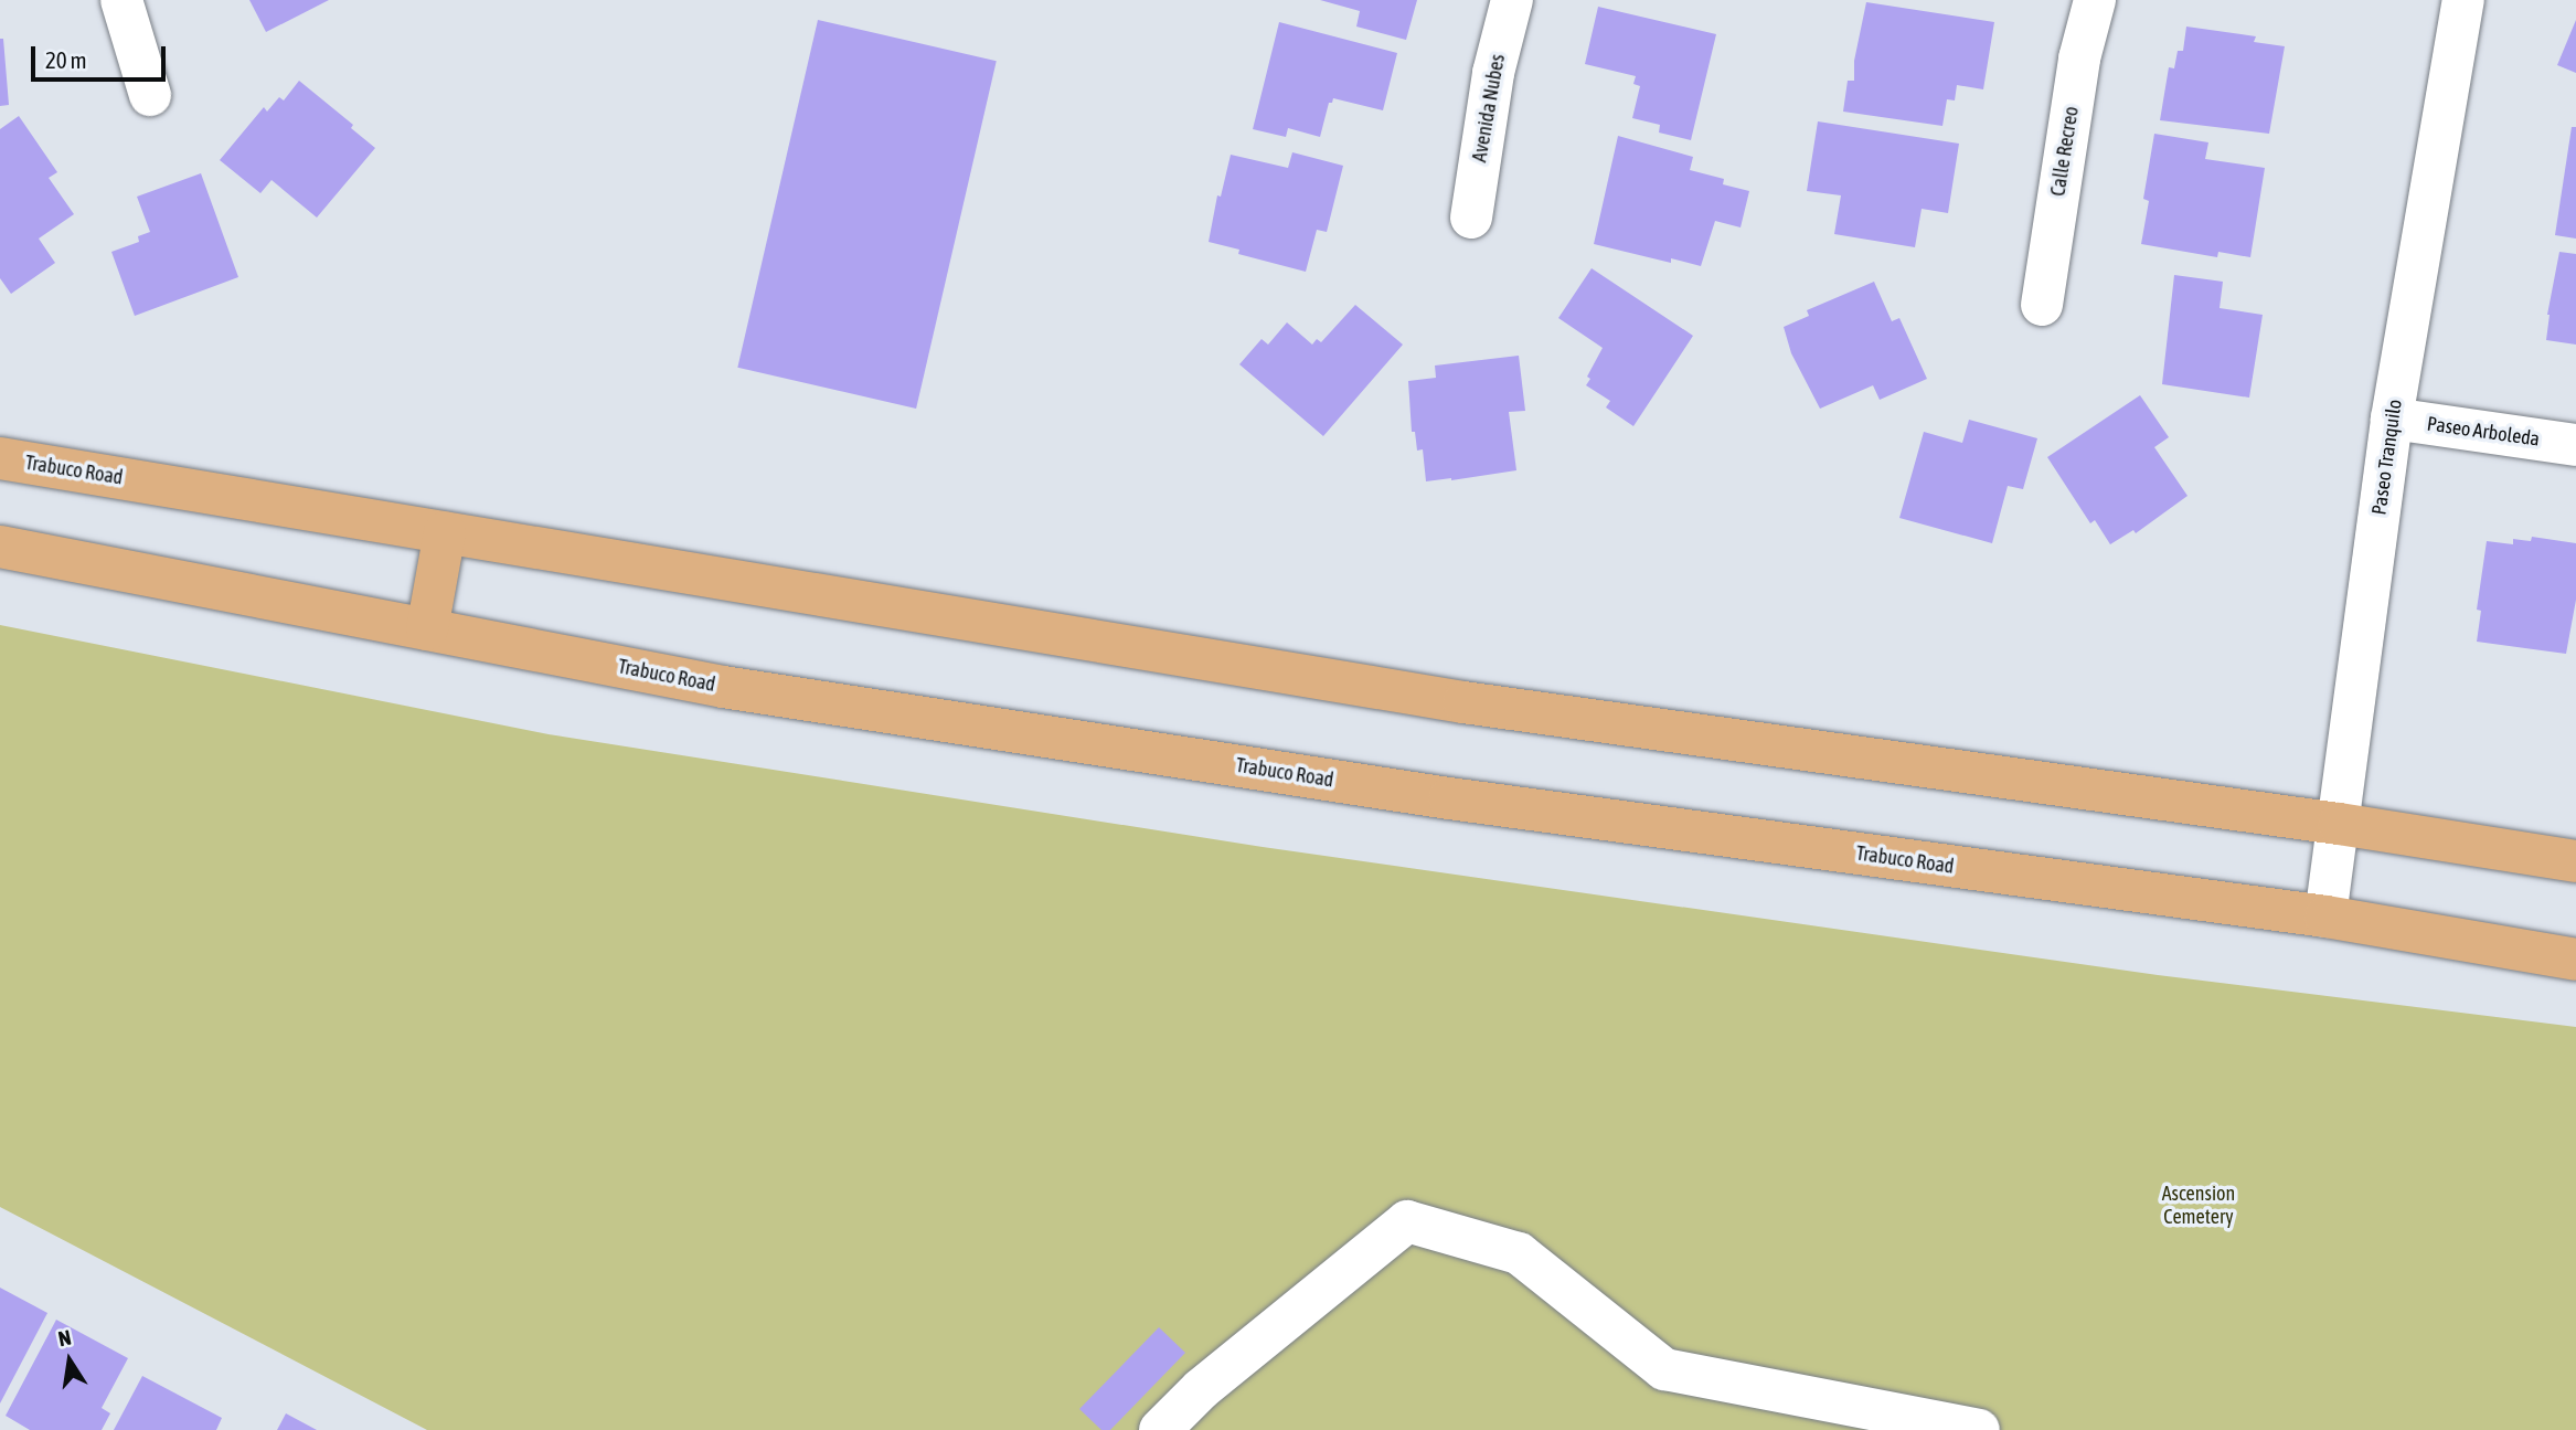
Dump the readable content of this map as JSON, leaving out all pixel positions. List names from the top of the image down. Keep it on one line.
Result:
{"streets":{"main road":["Trabuco Road"],"street":["Avenida Nubes","Calle Recreo","Paseo Arboleda","Paseo Tranquilo"]},"crossings":[["Paseo Arboleda","Paseo Tranquilo"],["Paseo Tranquilo","Trabuco Road"]],"parks":["Ascension Cemetery"],"scale_bar":"20 m","north":"top"}
